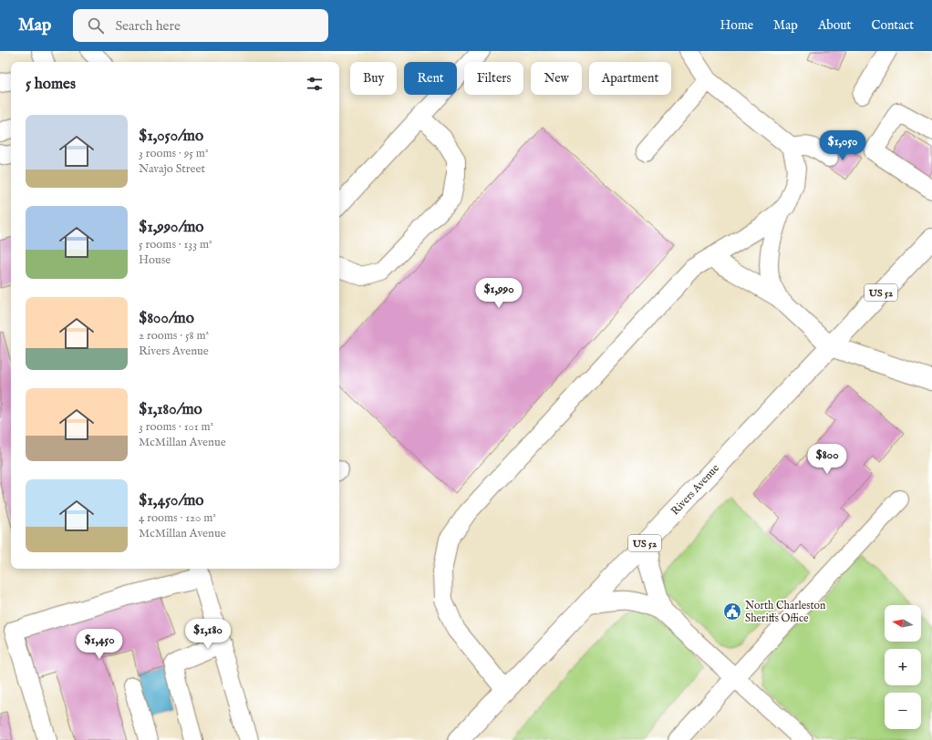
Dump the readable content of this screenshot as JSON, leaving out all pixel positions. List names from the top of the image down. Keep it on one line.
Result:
{"streets":{"main road":["US 52","Rivers Avenue"]},"places":{"public building":["North Charleston Sheriffs Office"]},"north":"left","page":{"header":"Map","search":"Search here","nav":["Home","Map","About","Contact"],"chip":["Buy","Rent","Filters","New","Apartment"],"heading":"5 homes","list":[{"name":"$1,050/mo","note":"3 rooms · 95 m² · Navajo Street"},{"name":"$1,990/mo","note":"5 rooms · 133 m² · House"},{"name":"$800/mo","note":"2 rooms · 58 m² · Rivers Avenue"},{"name":"$1,180/mo","note":"3 rooms · 101 m² · McMillan Avenue"},{"name":"$1,450/mo","note":"4 rooms · 120 m² · McMillan Avenue"}],"price":["$1,050","$1,990","$800","$1,180","$1,450"],"map_buttons":["+","−"]}}
